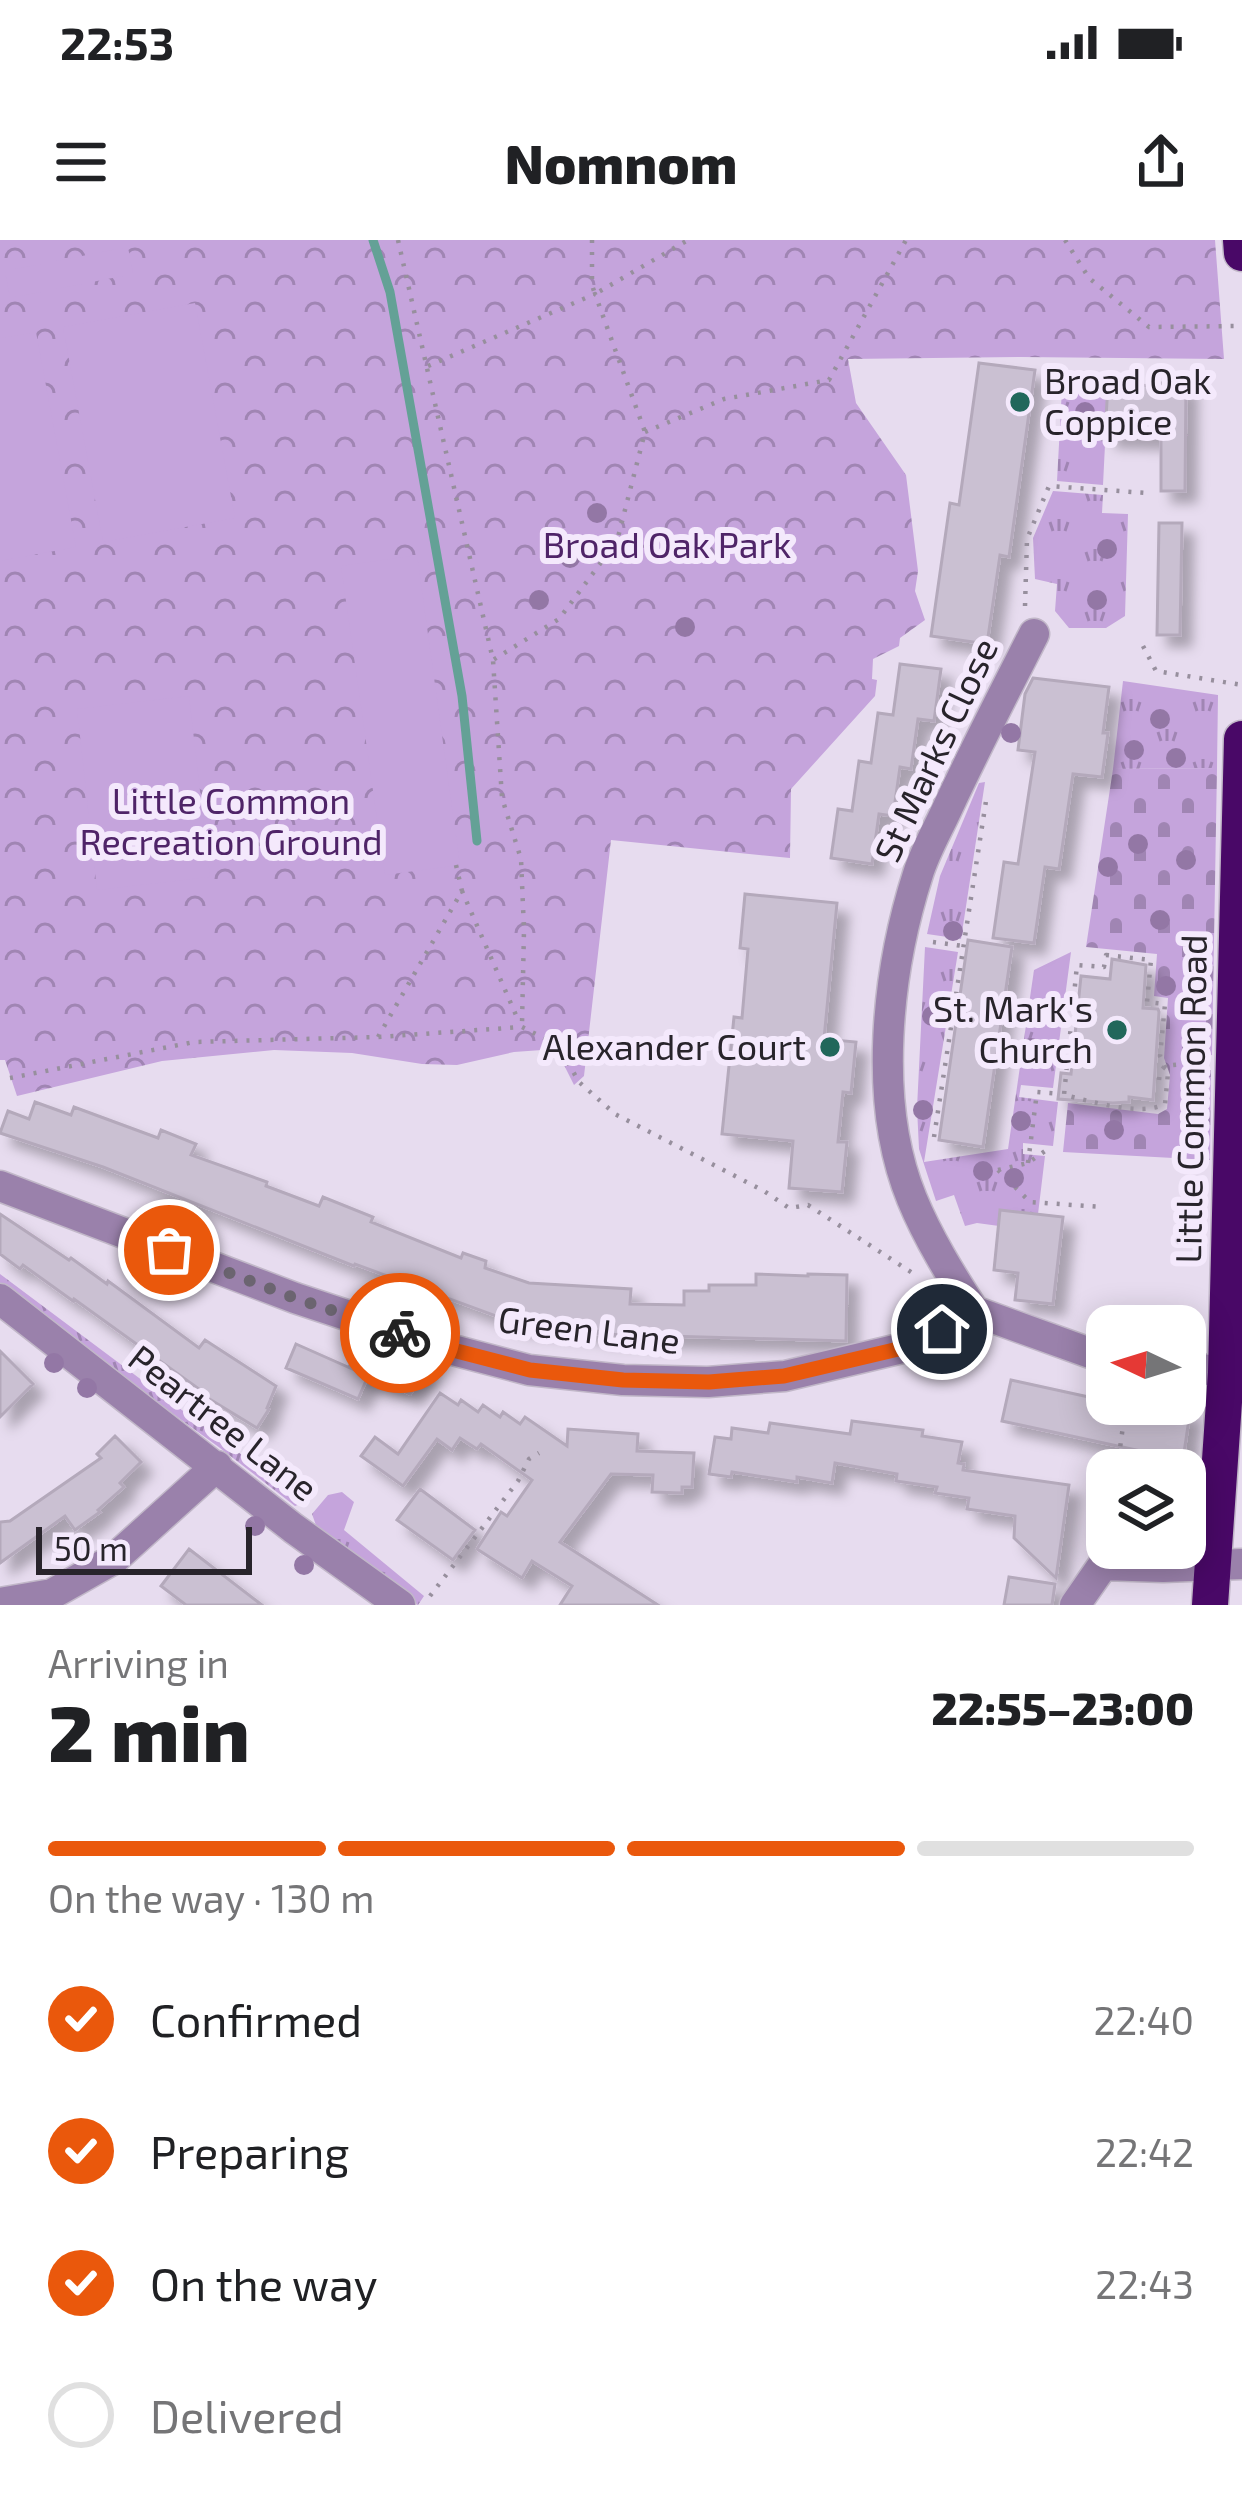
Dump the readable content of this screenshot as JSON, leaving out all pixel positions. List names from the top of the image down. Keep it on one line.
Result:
{"streets":{"highway":["Little Common Road"],"street":["St Marks Close","Green Lane","Peartree Lane"]},"crossings":[["St Marks Close","Green Lane"]],"parks":["Broad Oak Park","Little Common Recreation Ground"],"places":["Broad Oak Coppice","St. Mark's Church","Alexander Court"],"scale_bar":"50 m","north":"left","page":{"status":"22:53","header":"Nomnom","scale":"50 m","heading":["2 min","Arriving in","22:55–23:00"],"bar":"On the way · 130 m","list":[["Confirmed","22:40"],["Preparing","22:42"],["On the way","22:43"],"Delivered"]}}
